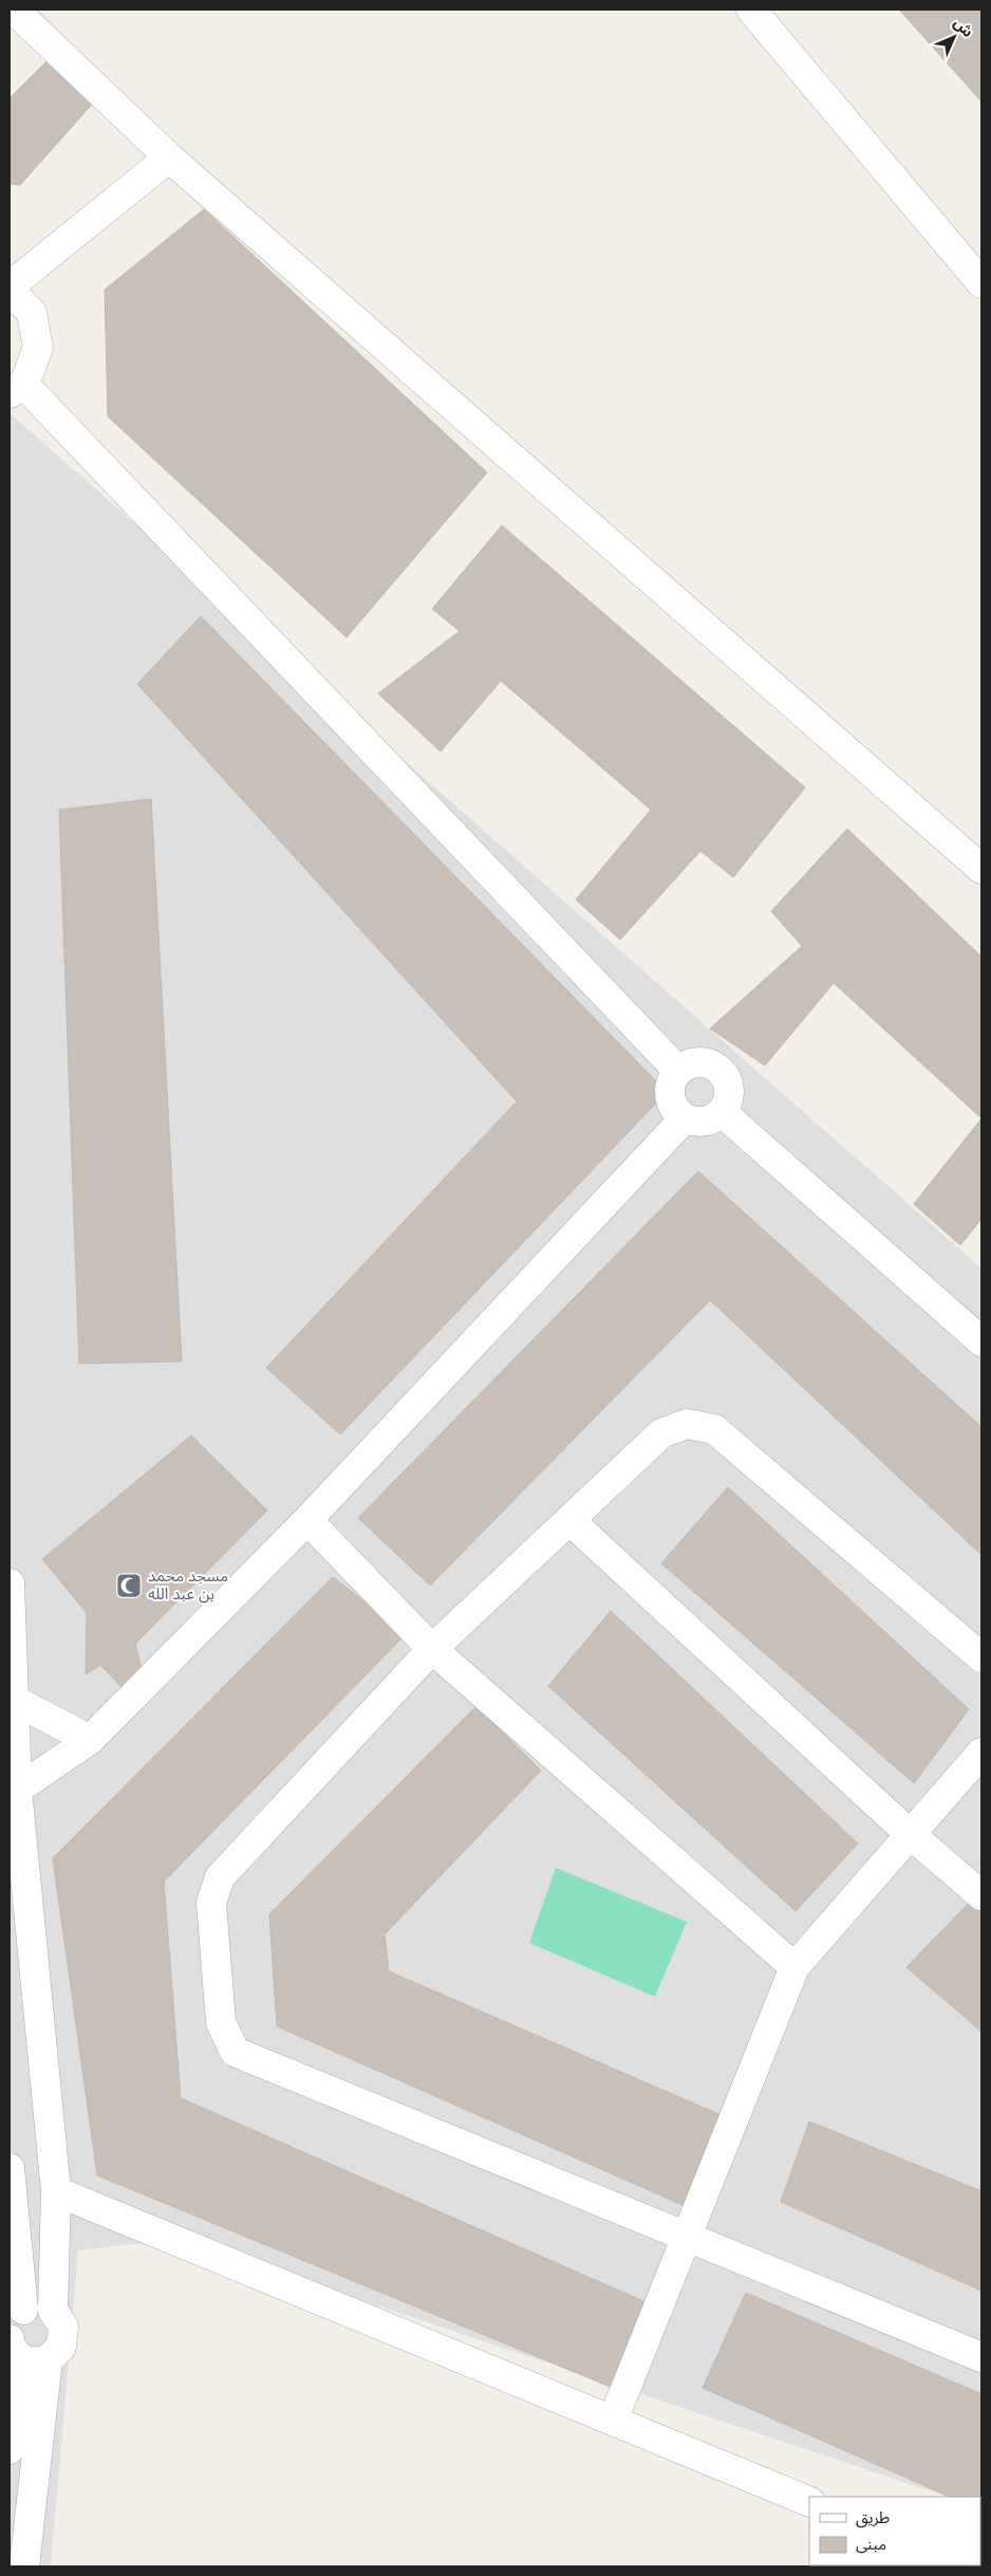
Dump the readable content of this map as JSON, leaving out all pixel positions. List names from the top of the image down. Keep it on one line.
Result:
{"places":{"mosque":["مسجد محمد بن عبد الله"]},"legend":["طريق","مبنى"],"north":"top right"}
